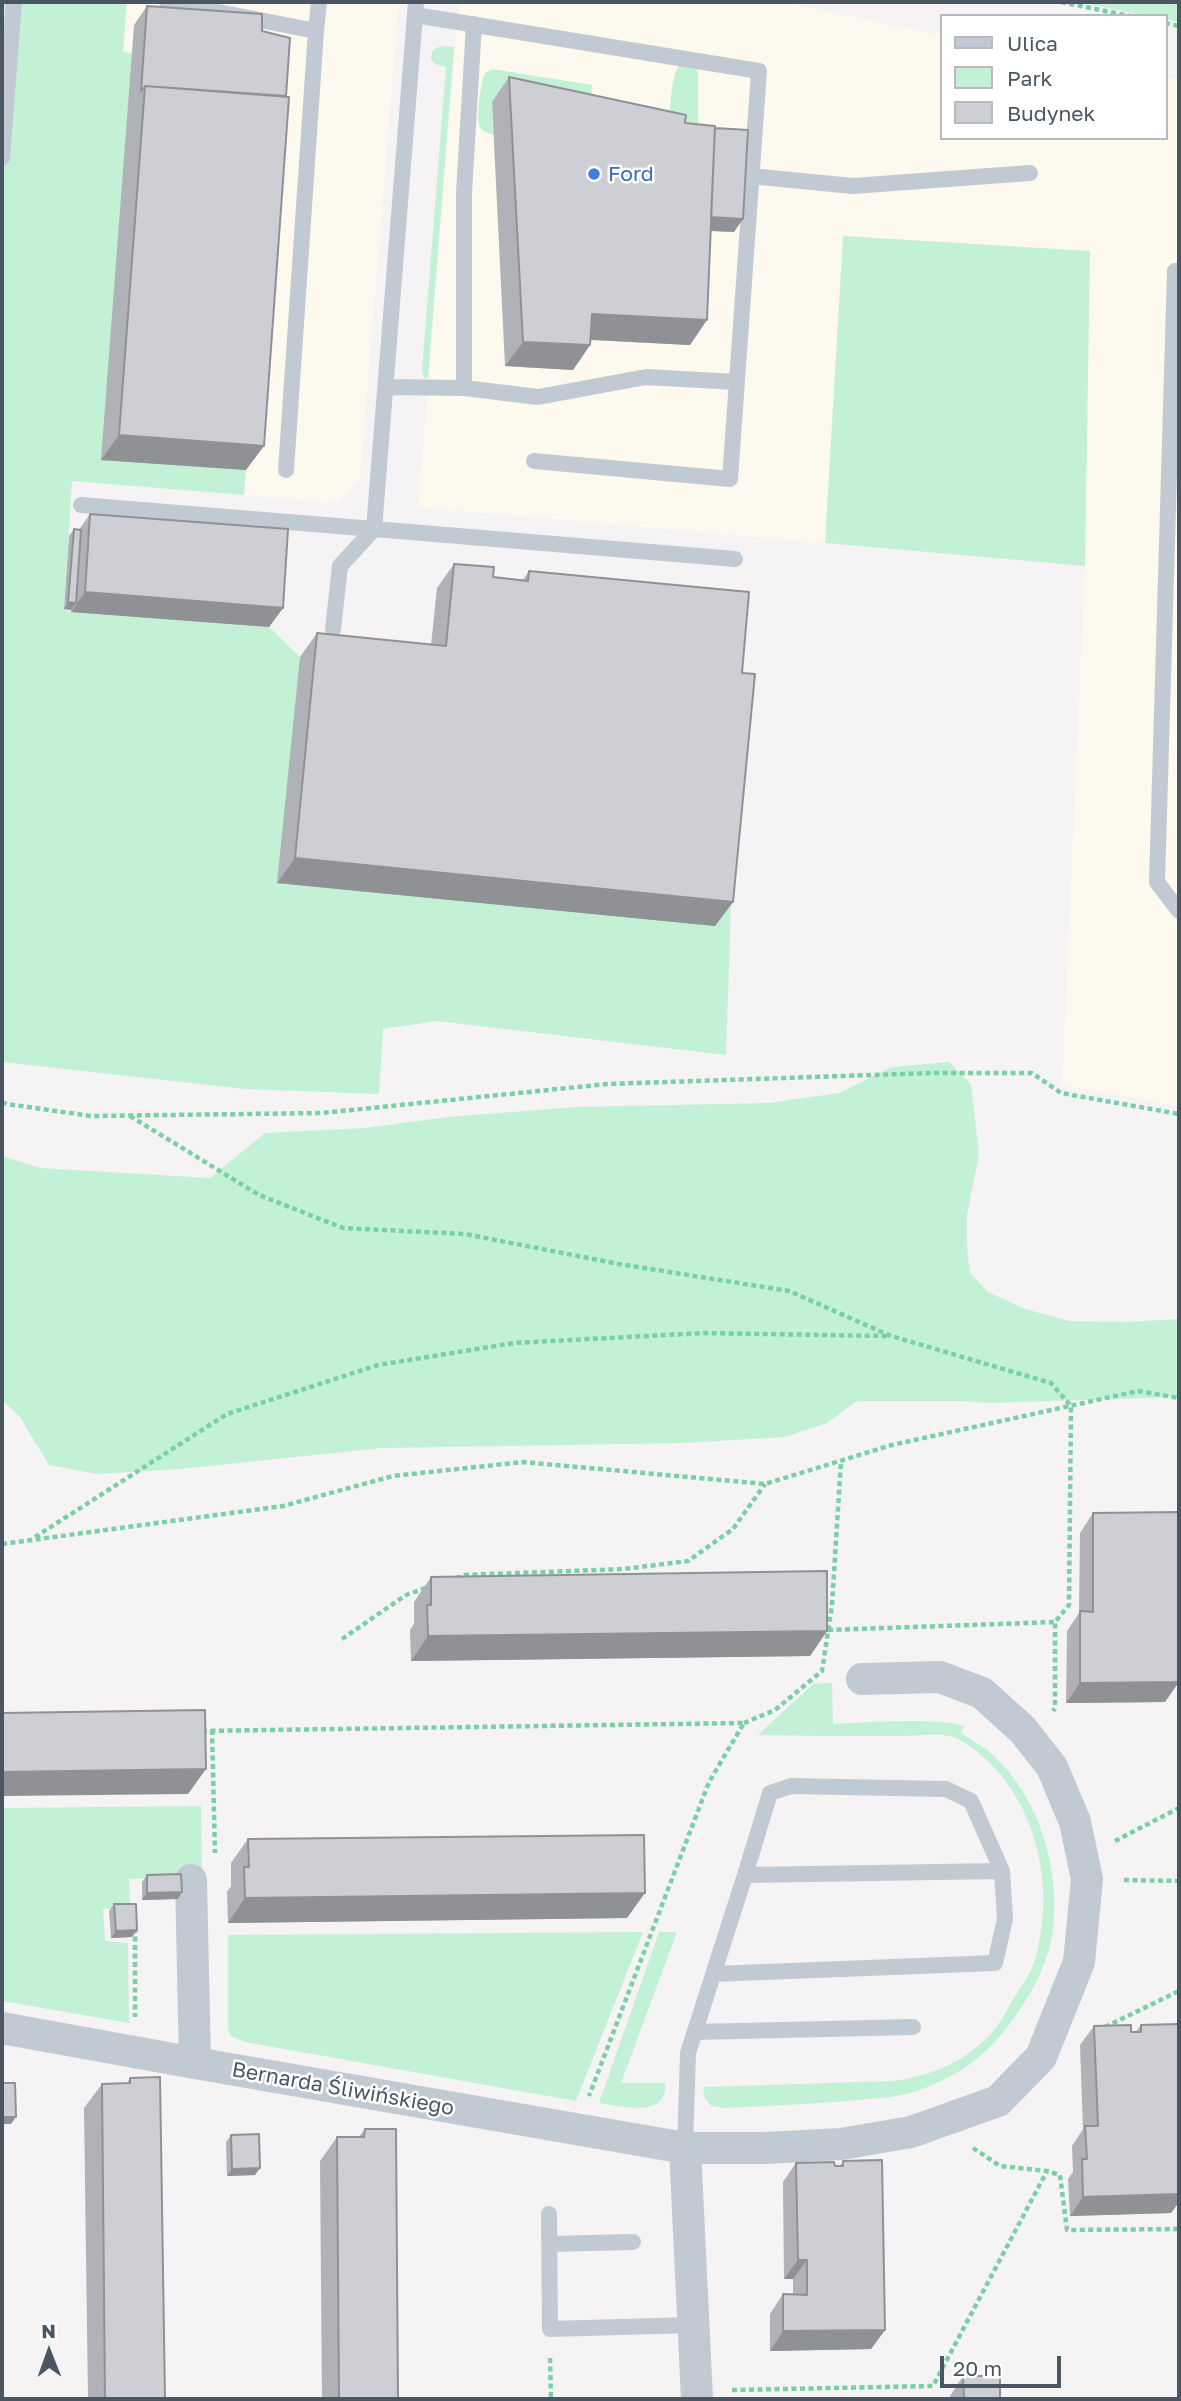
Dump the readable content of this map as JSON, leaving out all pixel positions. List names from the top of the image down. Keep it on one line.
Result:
{"streets":{"street":["Bernarda Śliwińskiego"]},"places":["Ford"],"legend":["Ulica","Park","Budynek"],"scale_bar":"20 m","north":"top"}
